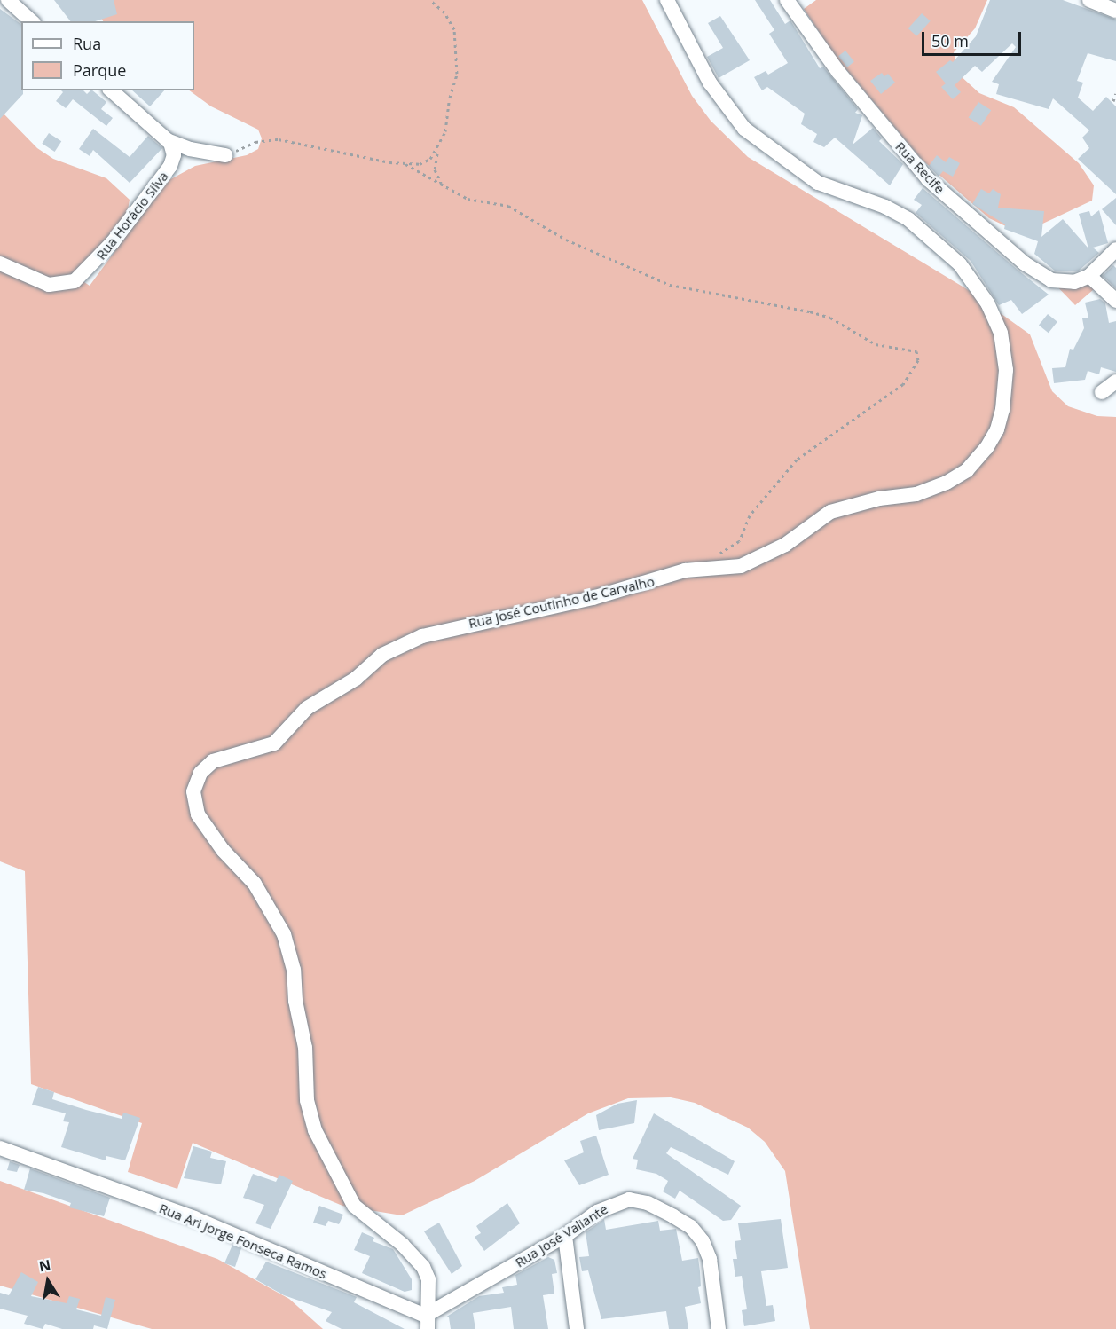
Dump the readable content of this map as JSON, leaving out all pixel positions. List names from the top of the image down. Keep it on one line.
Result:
{"streets":{"street":["Rua Recife","Rua Horácio Silva","Rua José Coutinho de Carvalho","Rua José Valiante","Rua Ari Jorge Fonseca Ramos"]},"crossings":[["Rua José Coutinho de Carvalho","Rua José Valiante"],["Rua José Coutinho de Carvalho","Rua Ari Jorge Fonseca Ramos"],["Rua José Valiante","Rua Ari Jorge Fonseca Ramos"]],"legend":["Rua","Parque"],"scale_bar":"50 m","north":"top"}
